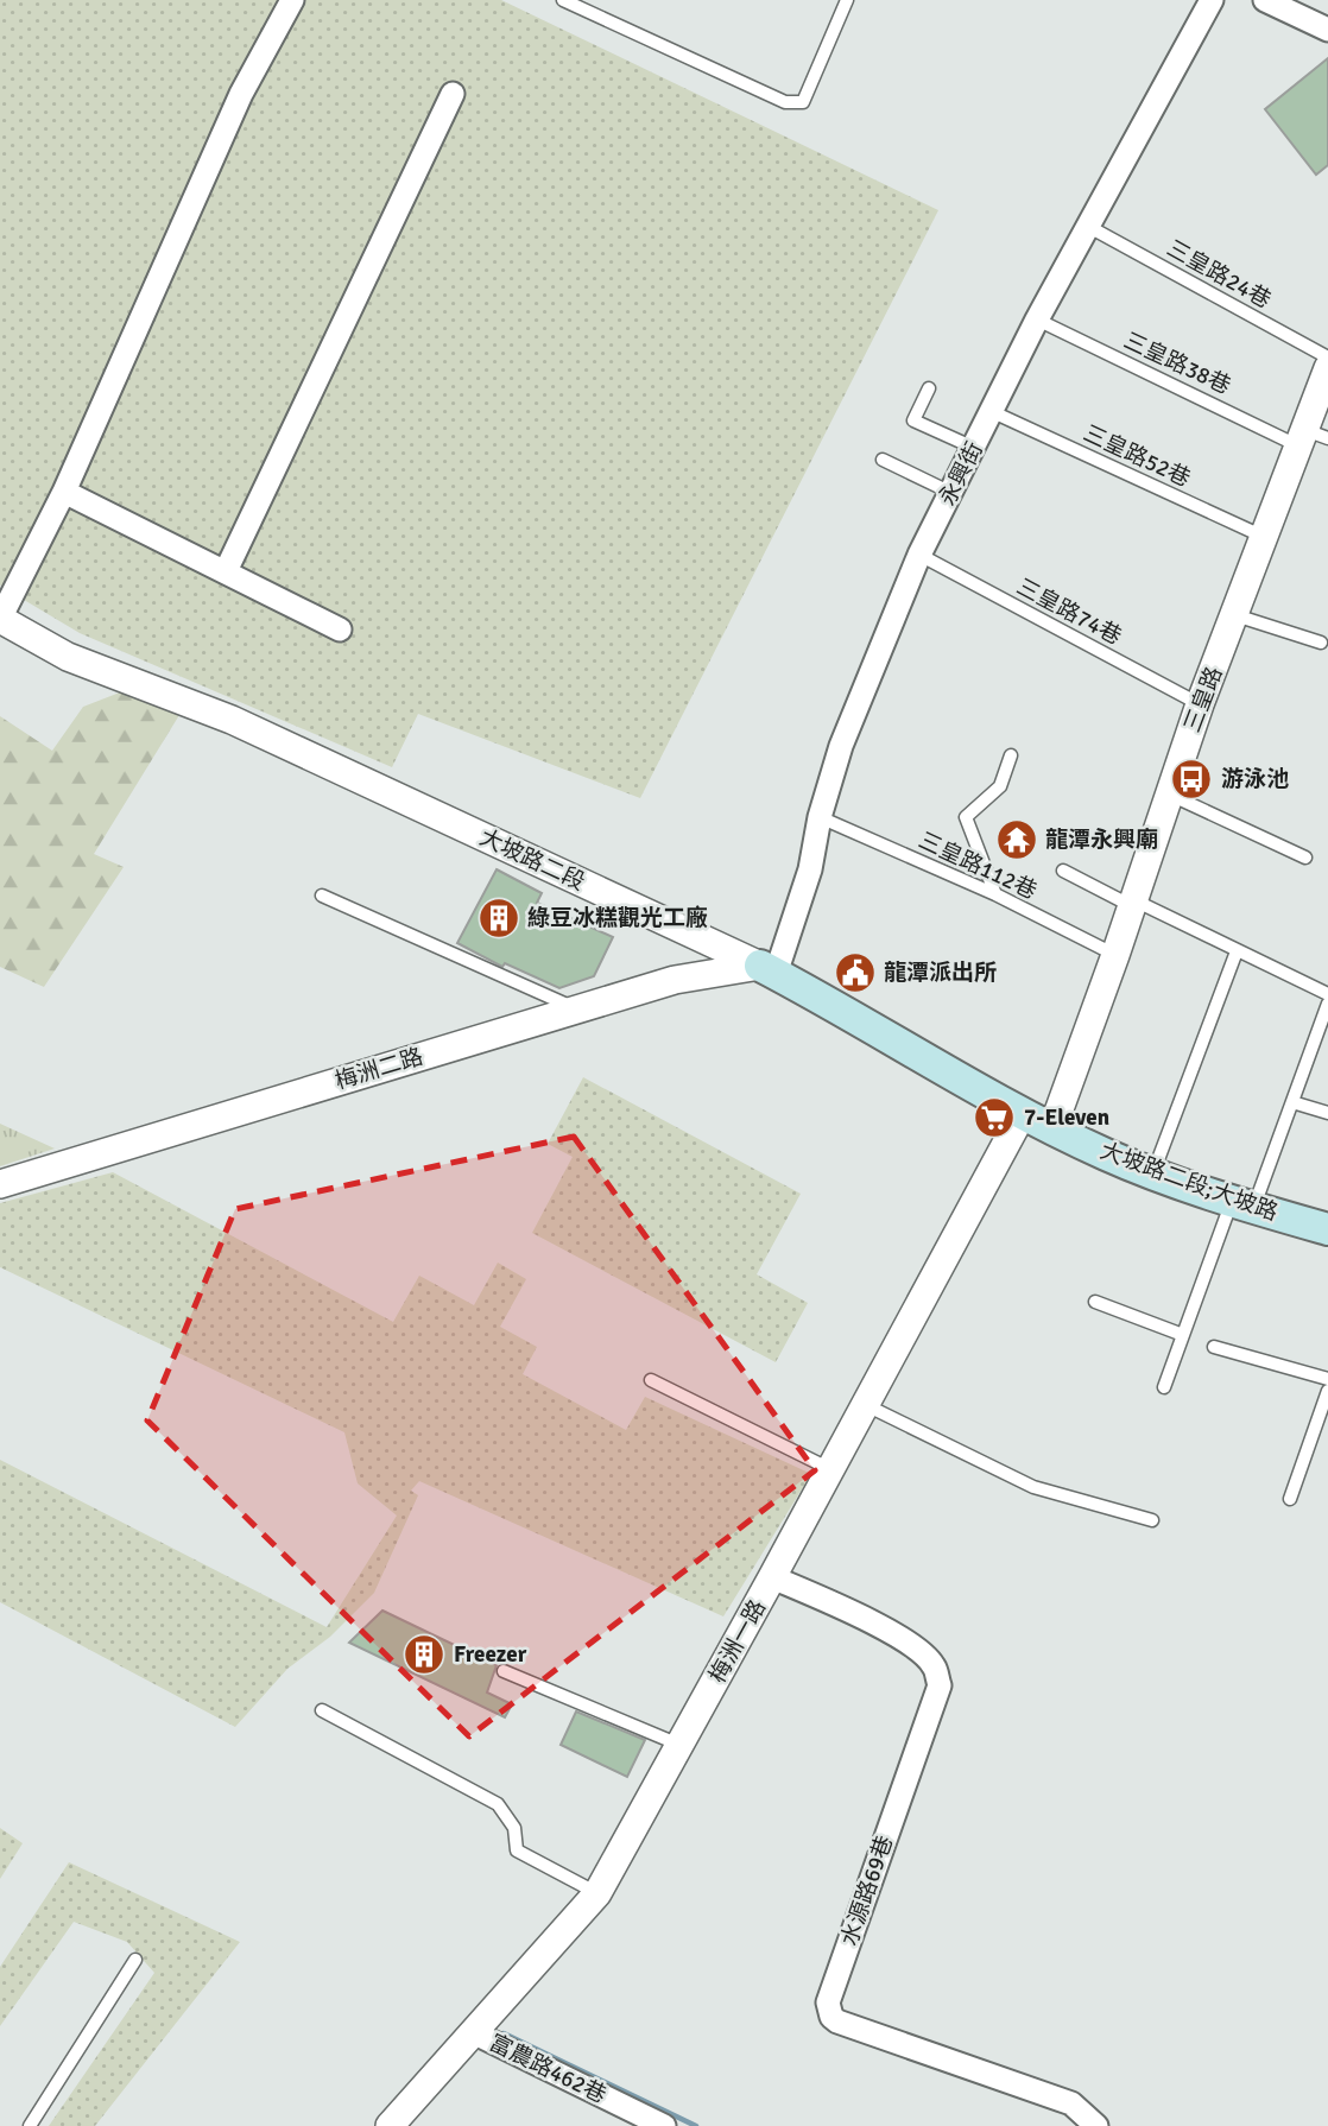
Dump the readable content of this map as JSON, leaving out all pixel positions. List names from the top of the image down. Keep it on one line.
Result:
{"streets":{"main road":["大坡路二段","大坡路二段;大坡路"],"street":["永興街","三皇路","梅洲二路","梅洲一路","水源路69巷","富農路462巷"],"lane":["三皇路24巷","三皇路38巷","三皇路52巷","三皇路74巷","三皇路112巷"]},"crossings":[["三皇路24巷","永興街"],["三皇路38巷","永興街"],["三皇路38巷","三皇路"],["三皇路52巷","永興街"],["三皇路52巷","三皇路"],["永興街","三皇路74巷"],["永興街","大坡路二段"],["永興街","三皇路112巷"],["永興街","梅洲二路"],["三皇路74巷","三皇路"],["三皇路","大坡路二段"],["三皇路","三皇路112巷"],["三皇路","大坡路二段;大坡路"],["大坡路二段","梅洲二路"],["大坡路二段","大坡路二段;大坡路"],["大坡路二段","梅洲一路"],["梅洲一路","水源路69巷"],["梅洲一路","富農路462巷"]],"places":{"bus stop":["游泳池"],"temple":["龍潭永興廟"],"building":["綠豆冰糕觀光工廠","Freezer"],"public building":["龍潭派出所"],"supermarket":["7-Eleven"]}}
